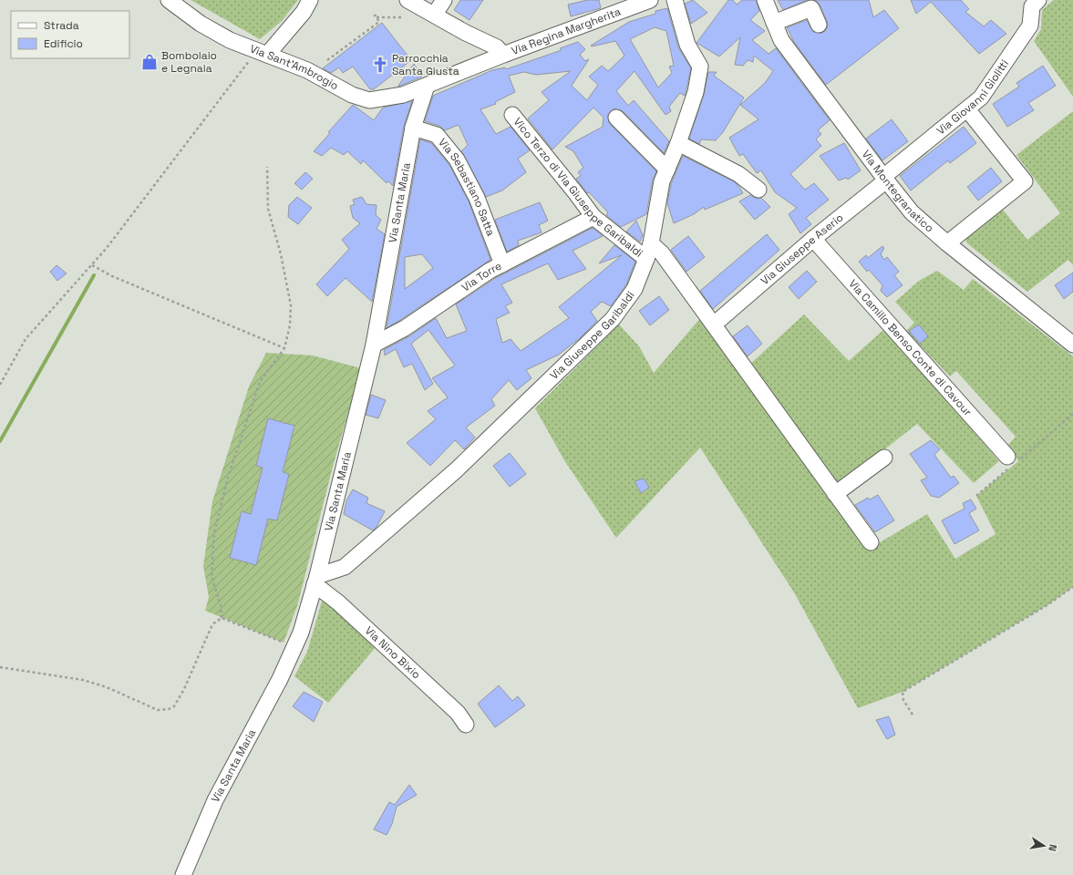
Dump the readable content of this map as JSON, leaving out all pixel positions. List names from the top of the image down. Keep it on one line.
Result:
{"streets":{"street":["Via Regina Margherita","Via Sant'Ambrogio","Via Giovanni Giolitti","Vico Terzo di Via Giuseppe Garibaldi","Via Sebastiano Satta","Via Montegranatico","Via Santa Maria","Via Giuseppe Aserio","Via Torre","Via Giuseppe Garibaldi","Via Camillo Benso Conte di Cavour","Via Nino Bixio"]},"crossings":[["Via Regina Margherita","Via Sant'Ambrogio"],["Via Regina Margherita","Via Santa Maria"],["Via Sant'Ambrogio","Via Santa Maria"],["Via Giovanni Giolitti","Via Montegranatico"],["Via Giovanni Giolitti","Via Giuseppe Aserio"],["Vico Terzo di Via Giuseppe Garibaldi","Via Torre"],["Vico Terzo di Via Giuseppe Garibaldi","Via Giuseppe Garibaldi"],["Via Sebastiano Satta","Via Santa Maria"],["Via Sebastiano Satta","Via Torre"],["Via Montegranatico","Via Giuseppe Aserio"],["Via Santa Maria","Via Torre"],["Via Santa Maria","Via Giuseppe Garibaldi"],["Via Santa Maria","Via Nino Bixio"],["Via Giuseppe Aserio","Via Camillo Benso Conte di Cavour"],["Via Giuseppe Garibaldi","Via Nino Bixio"]],"places":{"shop":["Bombolaio e Legnaia"],"church":["Parrocchia Santa Giusta"]},"legend":["Strada","Edificio"],"north":"right"}
